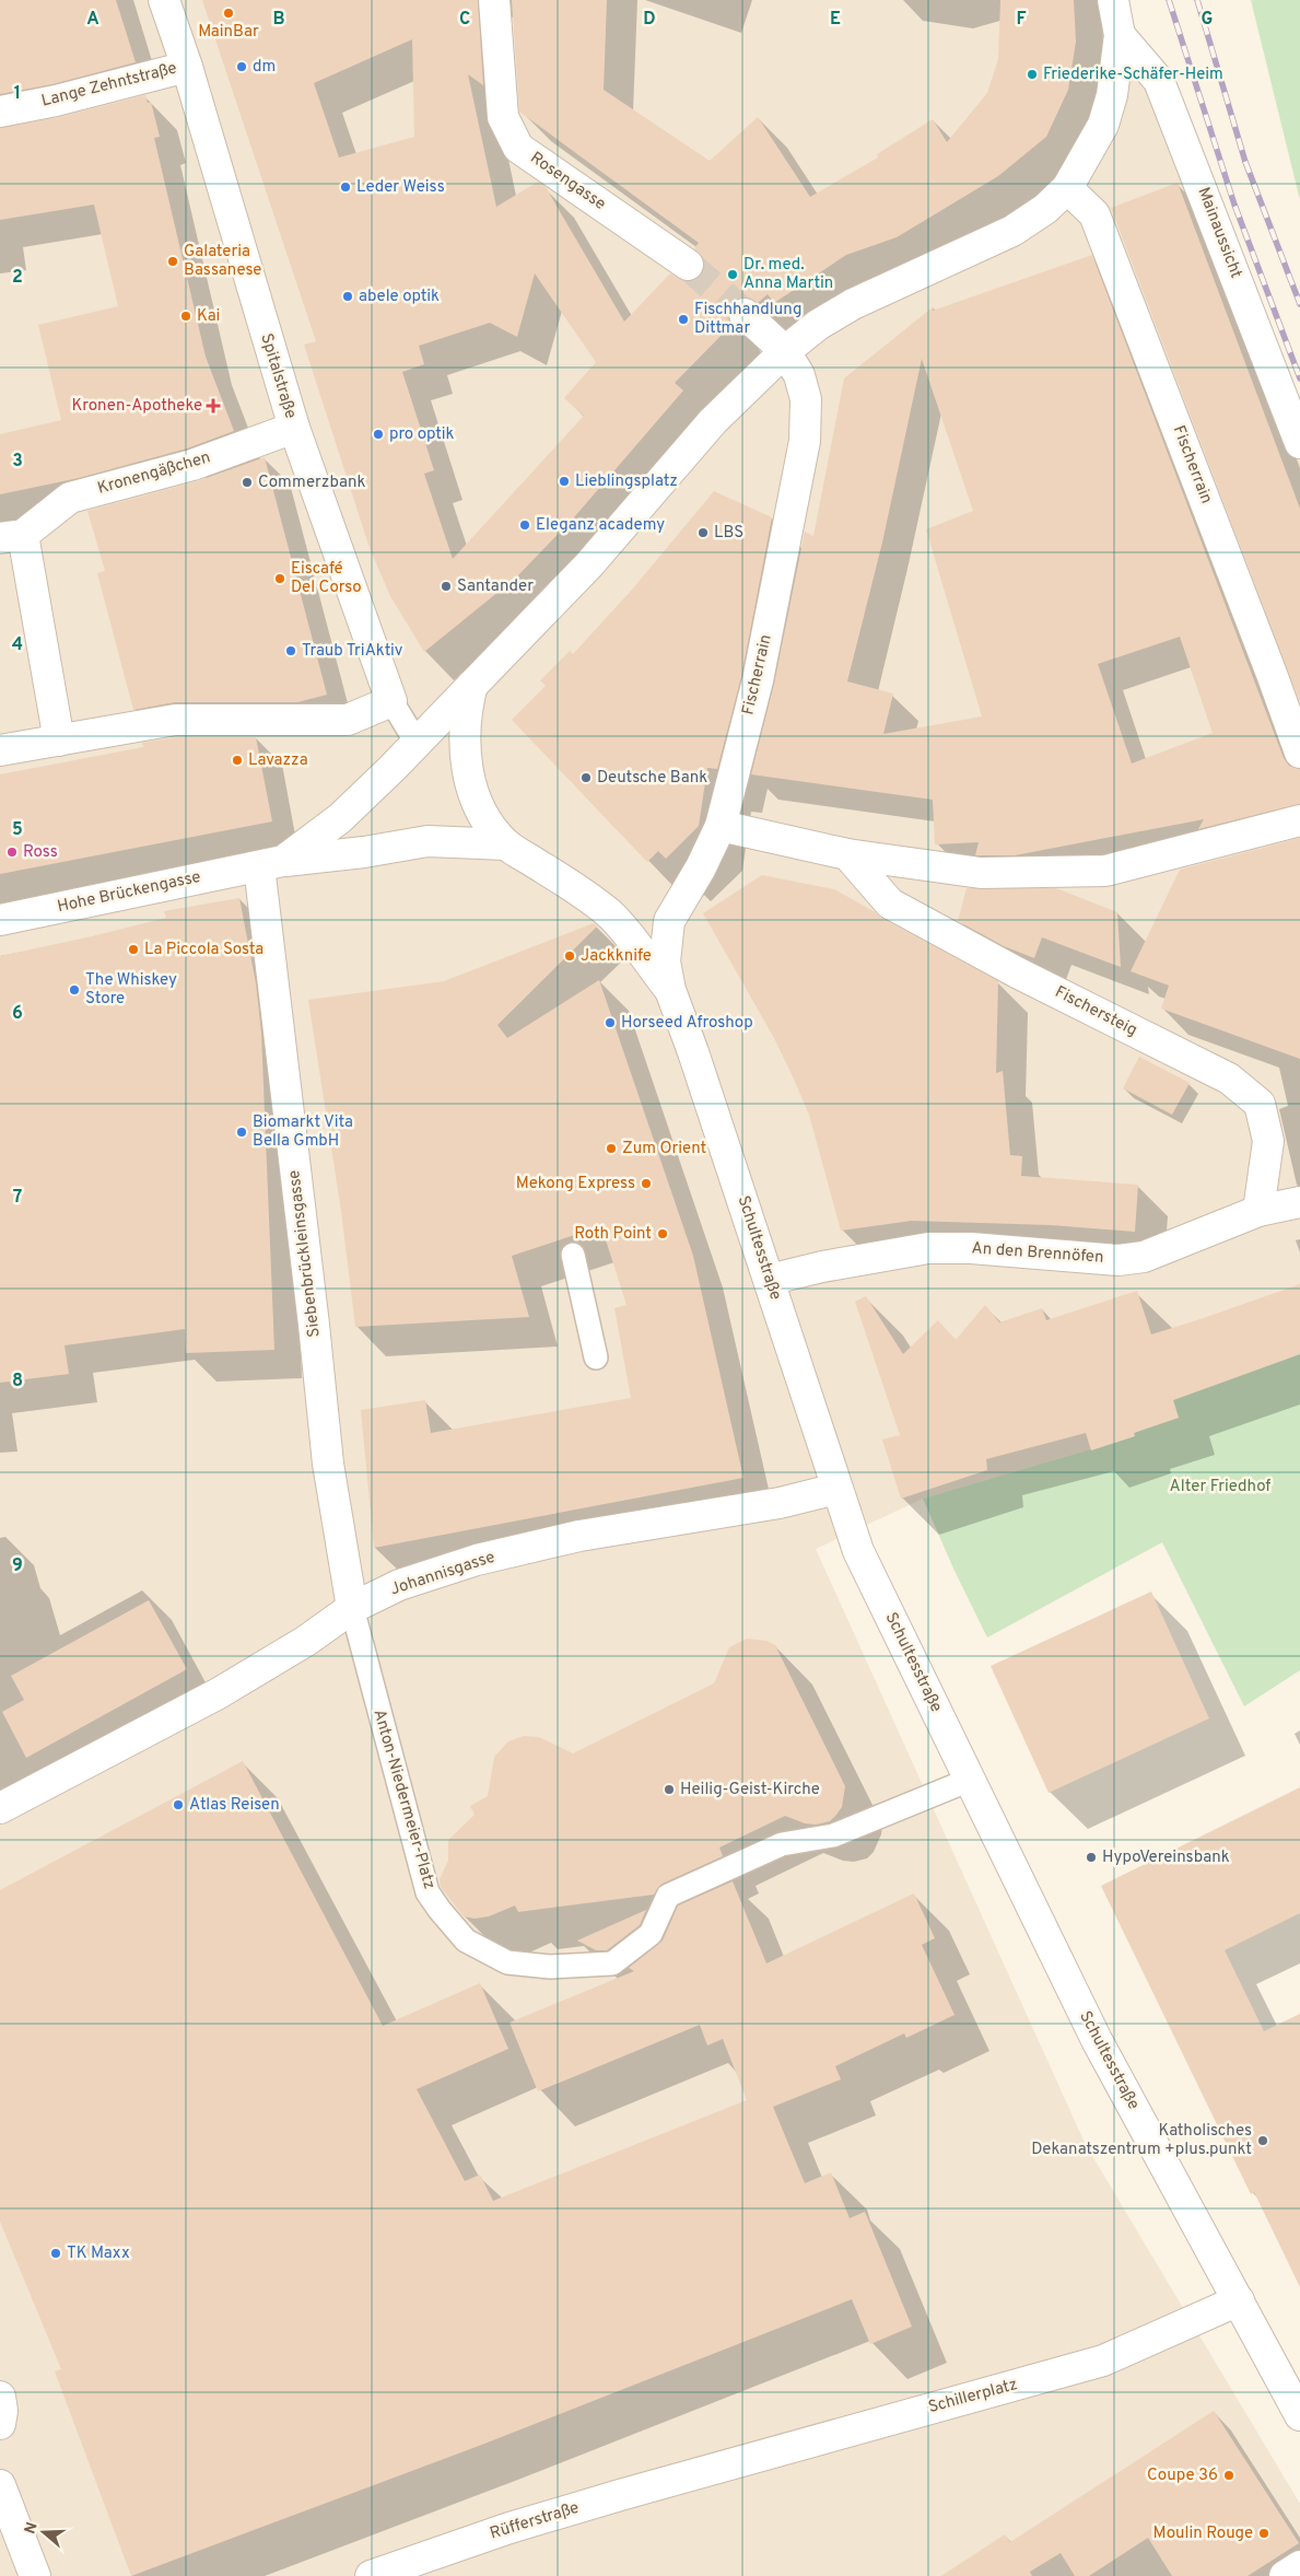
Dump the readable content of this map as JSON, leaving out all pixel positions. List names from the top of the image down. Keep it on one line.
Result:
{"streets":{"street":["Lange Zehntstraße","Rosengasse","Mainaussicht","Spitalstraße","Fischerrain","Kronengäßchen","Hohe Brückengasse","Fischersteig","Schultesstraße","Siebenbrückleinsgasse","An den Brennöfen","Johannisgasse","Schillerplatz","Rüfferstraße"],"lane":["Anton-Niedermeier-Platz"]},"crossings":[["Lange Zehntstraße","Spitalstraße"],["Spitalstraße","Kronengäßchen"],["Fischerrain","Schultesstraße"],["Hohe Brückengasse","Siebenbrückleinsgasse"],["Fischersteig","An den Brennöfen"],["Schultesstraße","An den Brennöfen"],["Schultesstraße","Johannisgasse"],["Schultesstraße","Anton-Niedermeier-Platz"],["Schultesstraße","Schillerplatz"],["Siebenbrückleinsgasse","Johannisgasse"],["Siebenbrückleinsgasse","Anton-Niedermeier-Platz"],["Johannisgasse","Anton-Niedermeier-Platz"],["Schillerplatz","Rüfferstraße"]],"parks":["Alter Friedhof"],"places":{"other":["MainBar","dm","Friederike-Schäfer-Heim","Leder Weiss","Galateria Bassanese","Dr. med. Anna Martin","abele optik","Kai","Fischhandlung Dittmar","pro optik","Lieblingsplatz","Commerzbank","Eleganz academy","LBS","Eiscafé Del Corso","Santander","Traub TriAktiv","Lavazza","Deutsche Bank","Ross","La Piccola Sosta","Jackknife","The Whiskey Store","Horseed Afroshop","Biomarkt Vita Bella GmbH","Zum Orient","Mekong Express","Roth Point","Heilig-Geist-Kirche","Atlas Reisen","HypoVereinsbank","Katholisches Dekanatszentrum +plus.punkt","TK Maxx","Coupe 36","Moulin Rouge"],"health":["Kronen-Apotheke"]},"north":"left","grid":{"columns":["A","B","C","D","E","F","G"],"rows":["1","2","3","4","5","6","7","8","9"]}}
